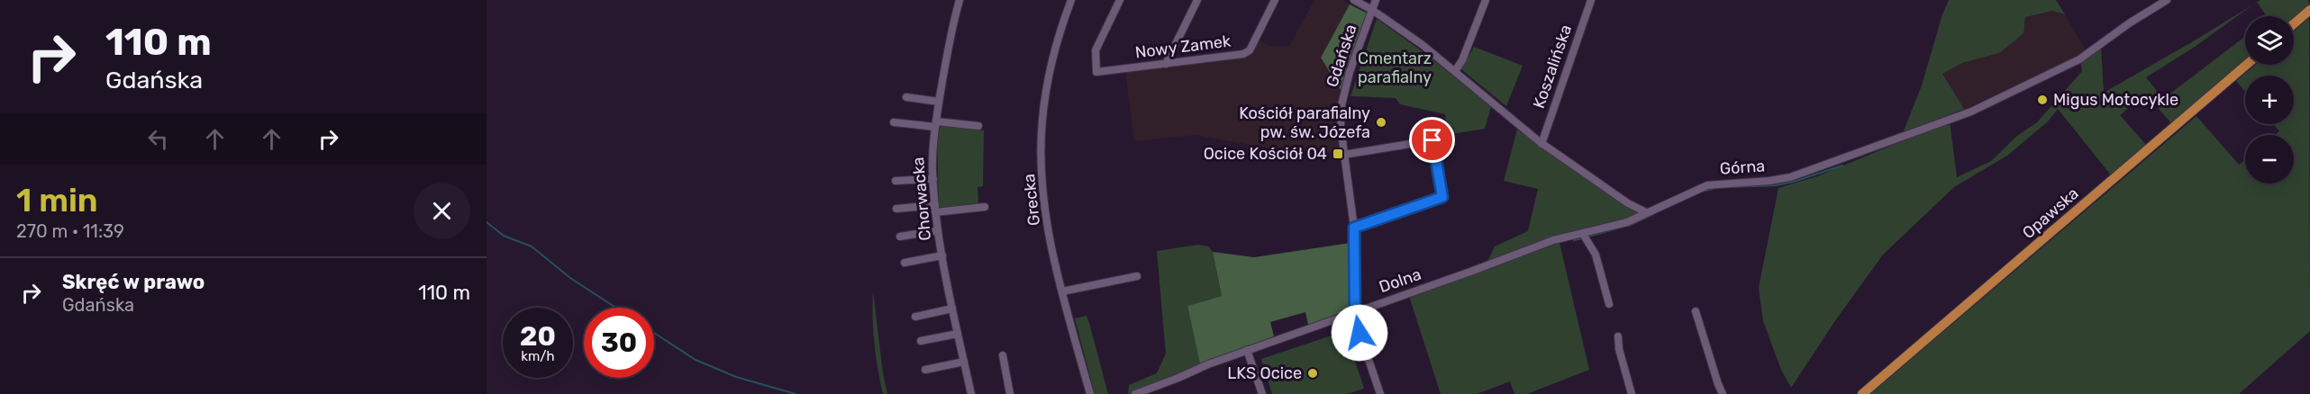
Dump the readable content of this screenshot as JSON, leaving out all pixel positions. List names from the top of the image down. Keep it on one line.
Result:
{"streets":{"main road":["Opawska"],"street":["Nowy Zamek","Gdańska","Koszalińska","Górna","Chorwacka","Grecka","Dolna"]},"crossings":[["Gdańska","Dolna"],["Górna","Dolna"]],"parks":["Cmentarz parafialny"],"places":{"other":["Migus Motocykle","Kościół parafialny pw. św. Józefa","LKS Ocice"],"transit":["Ocice Kościół 04"]},"page":{"turn":["110 m","Gdańska"],"map_buttons":["+","−"],"heading":["1 min","270 m · 11:39"],"list":[{"name":"Skręć w prawo","note":"Gdańska","value":"110 m"}],"speed":"20 km/h","limit":"30"}}
